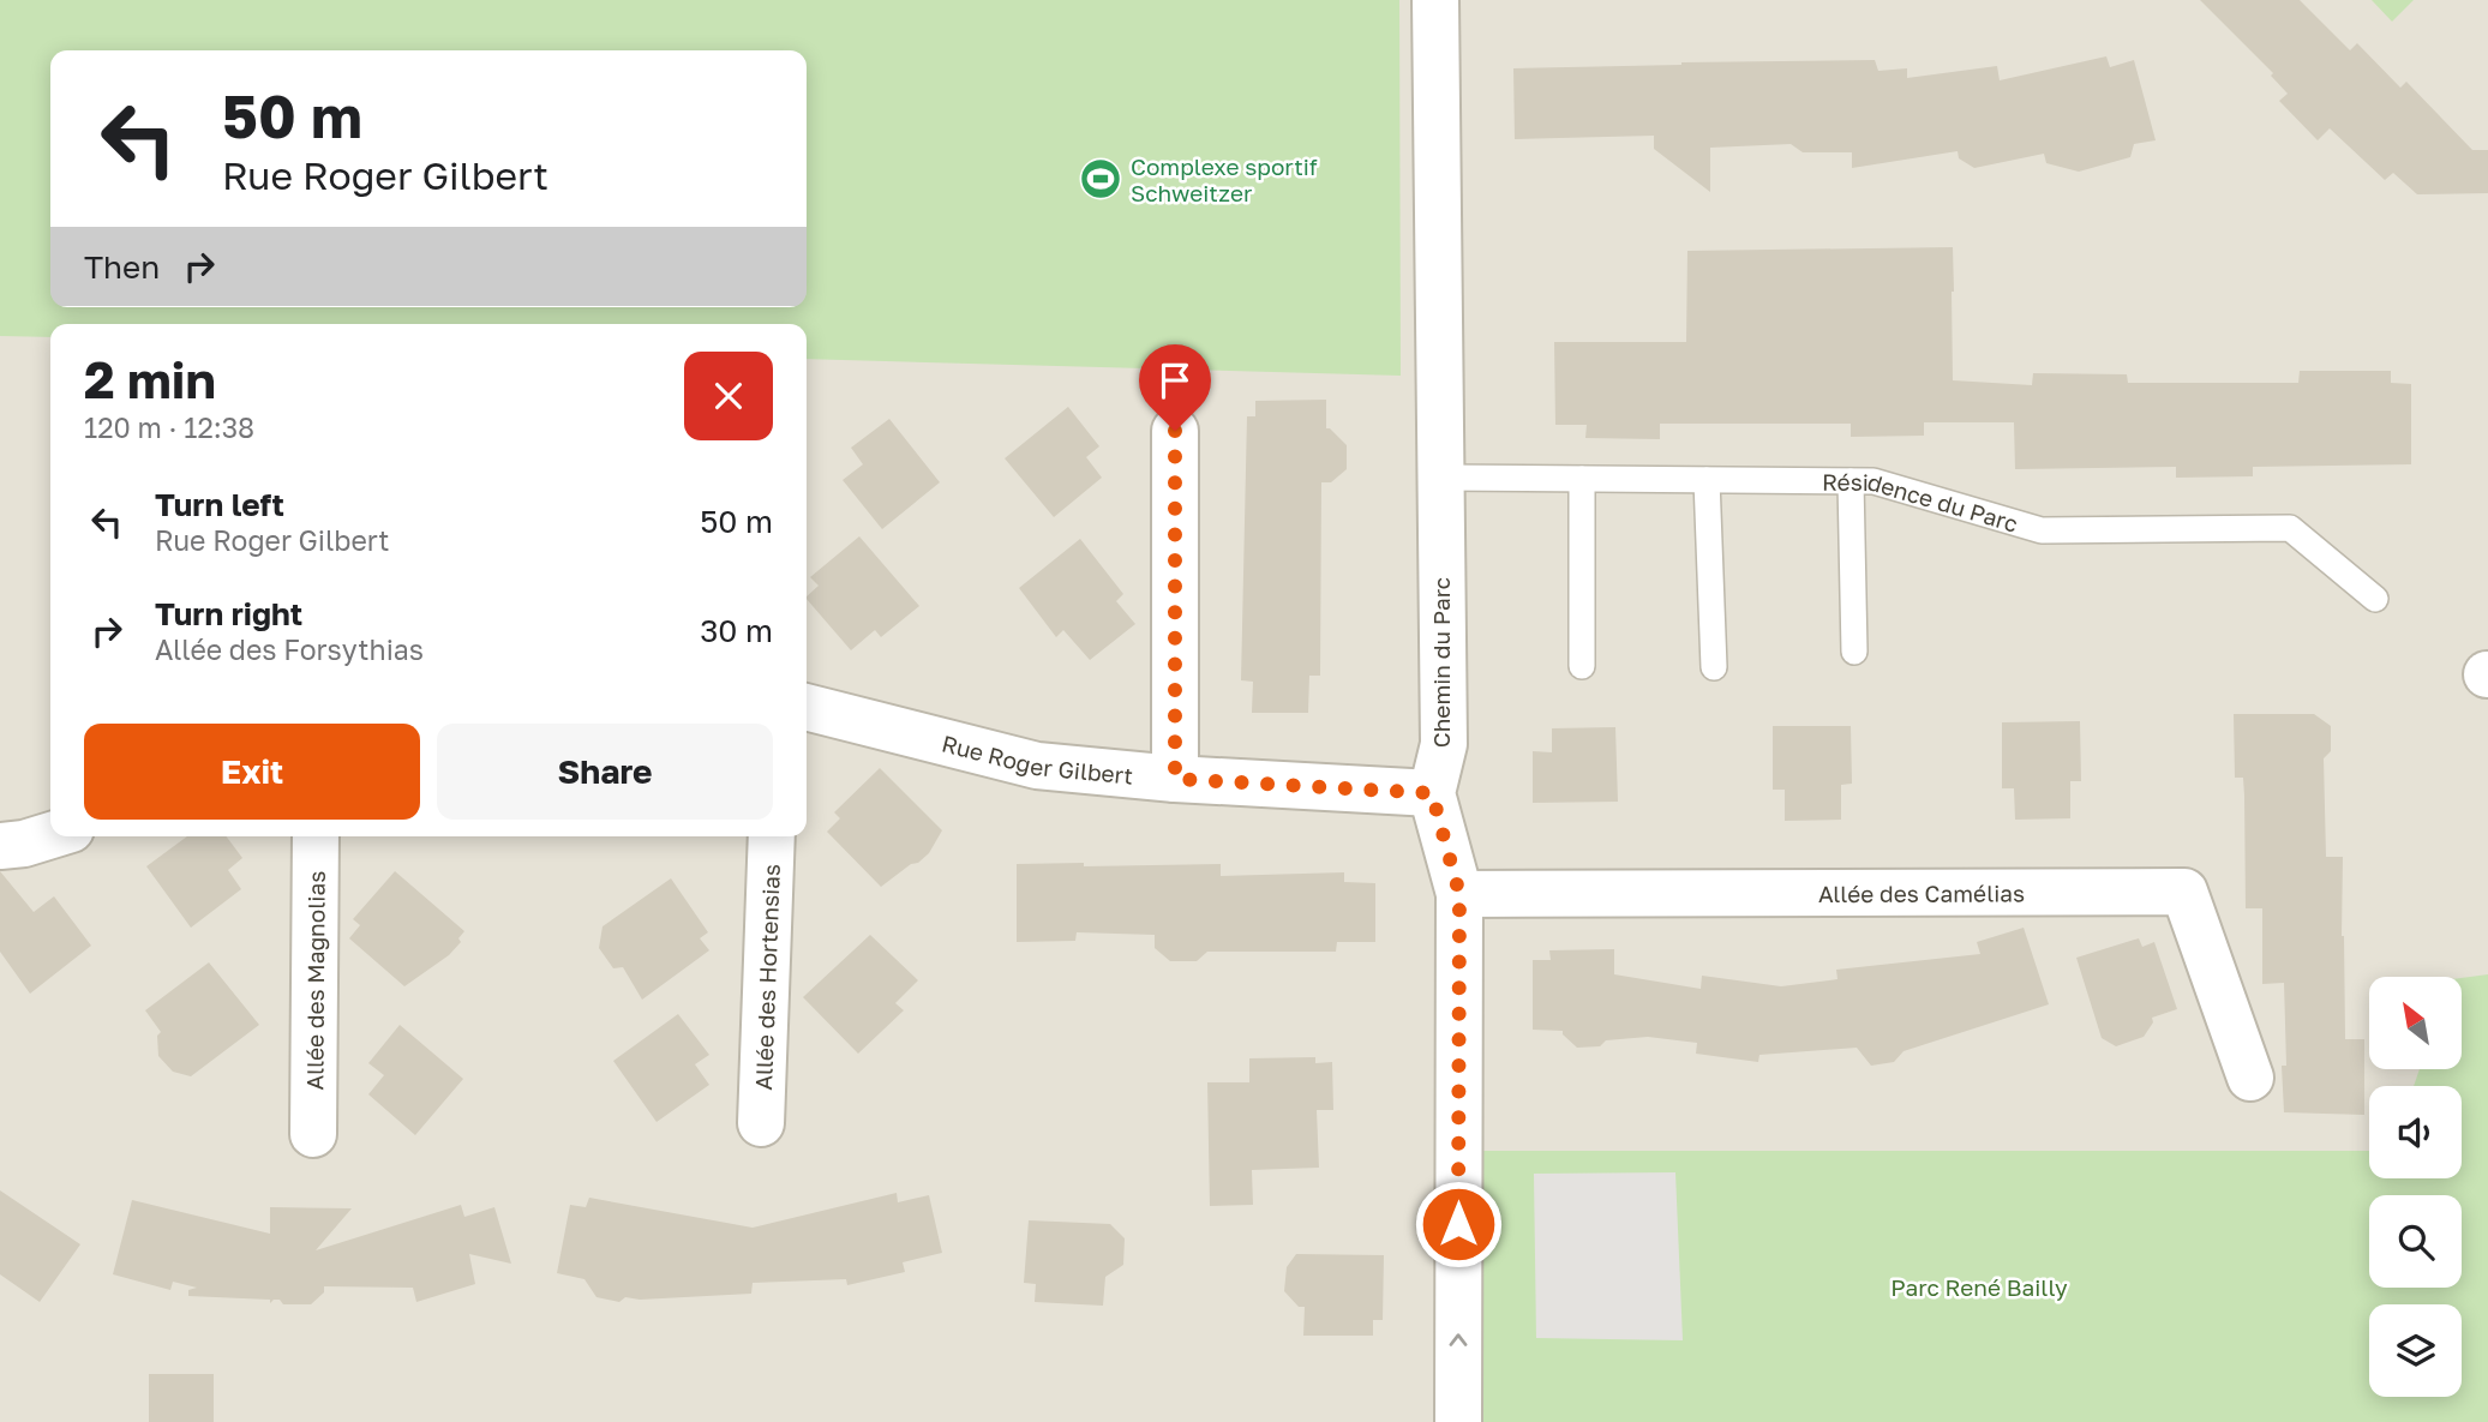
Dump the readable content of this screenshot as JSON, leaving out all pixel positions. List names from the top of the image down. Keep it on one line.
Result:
{"streets":{"street":["Chemin du Parc","Rue Roger Gilbert","Allée des Camélias","Allée des Hortensias","Allée des Magnolias"],"lane":["Résidence du Parc"]},"crossings":[["Résidence du Parc","Chemin du Parc"],["Chemin du Parc","Rue Roger Gilbert"],["Chemin du Parc","Allée des Camélias"]],"one_way":["Chemin du Parc"],"parks":["Parc René Bailly"],"places":{"sports":["Complexe sportif Schweitzer"]},"north":"top left","page":{"turn":["50 m","Rue Roger Gilbert"],"then":"Then","heading":["2 min","120 m · 12:38"],"list":[{"name":"Turn left","note":"Rue Roger Gilbert","value":"50 m"},{"name":"Turn right","note":"Allée des Forsythias","value":"30 m"}],"buttons":["Exit","Share"]}}
